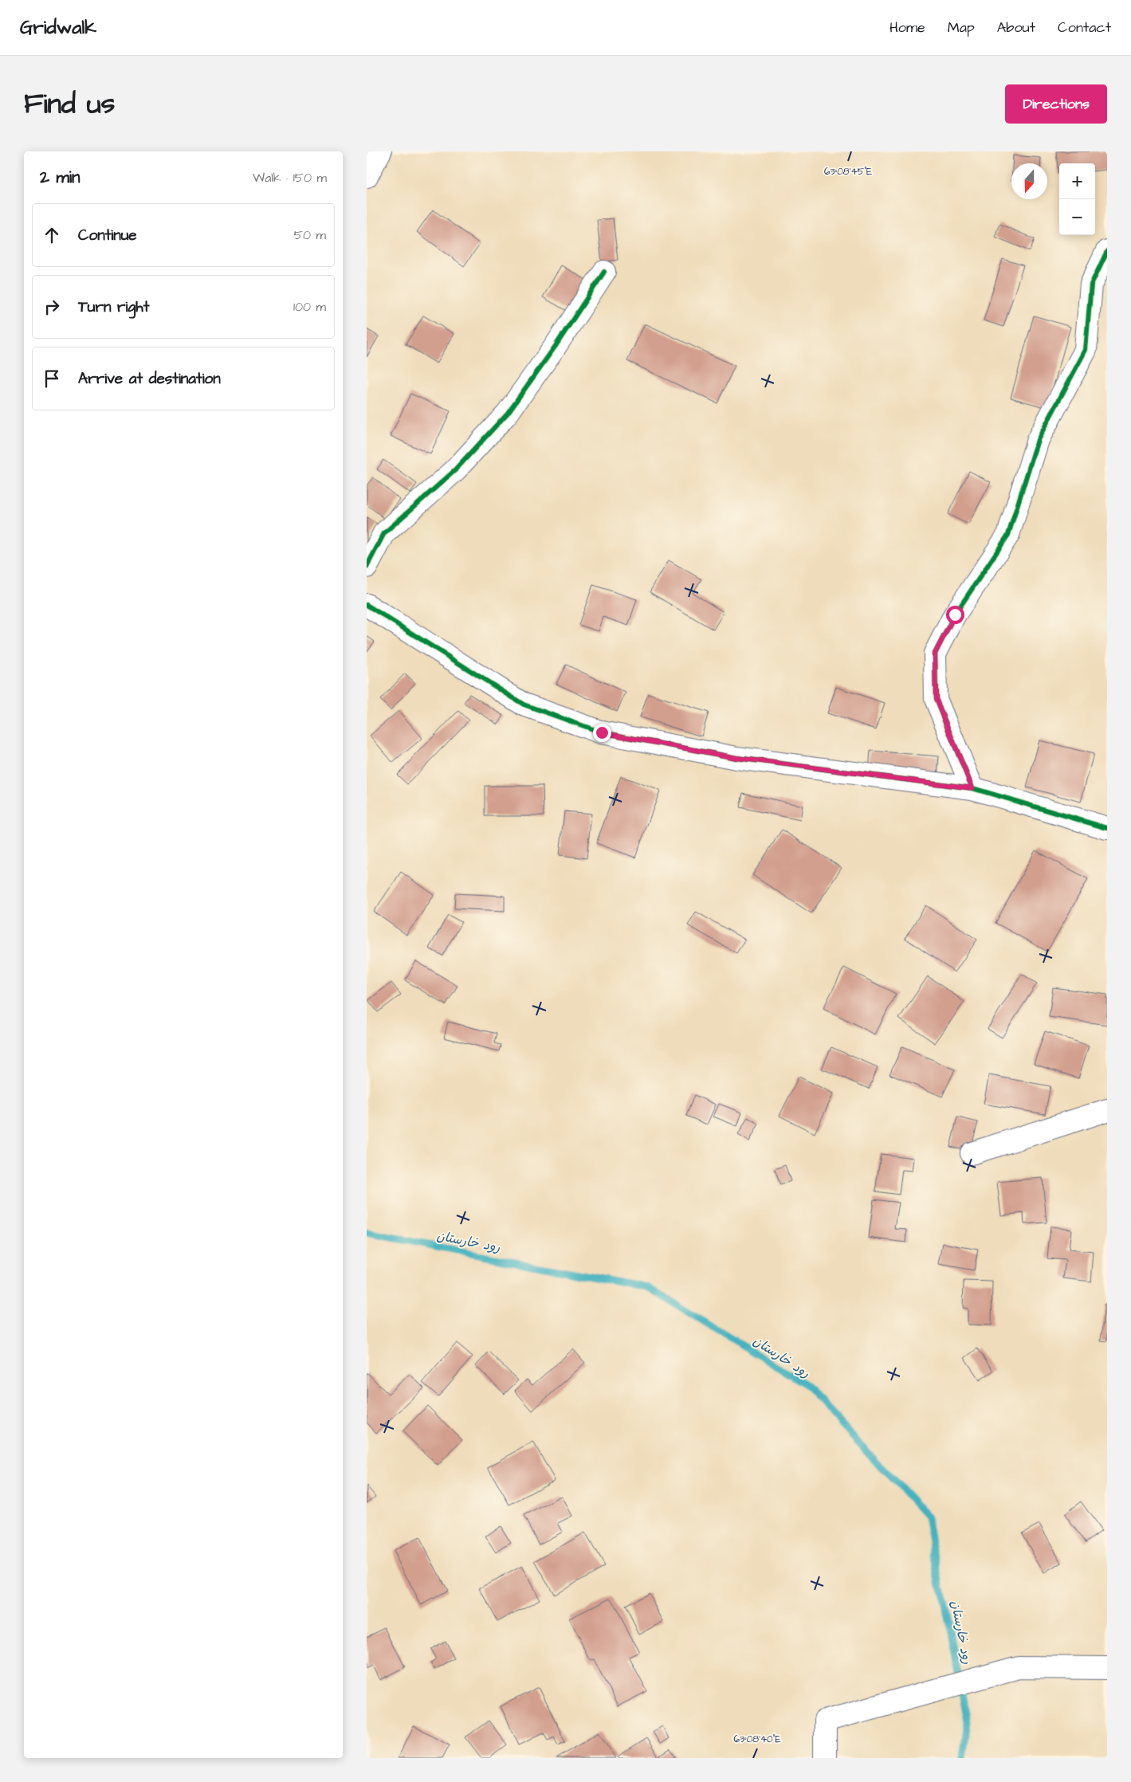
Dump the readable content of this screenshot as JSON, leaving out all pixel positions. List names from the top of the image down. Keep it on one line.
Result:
{"water":["رود خارستان"],"north":"bottom","page":{"header":"Gridwalk","nav":["Home","Map","About","Contact"],"title":"Find us","buttons":"Directions","heading":["2 min","Walk · 150 m"],"map_buttons":["+","−"],"list":[["Continue","50 m"],["Turn right","100 m"],"Arrive at destination"]},"coordinates":["63°08'45\"E","63°08'40\"E"]}
